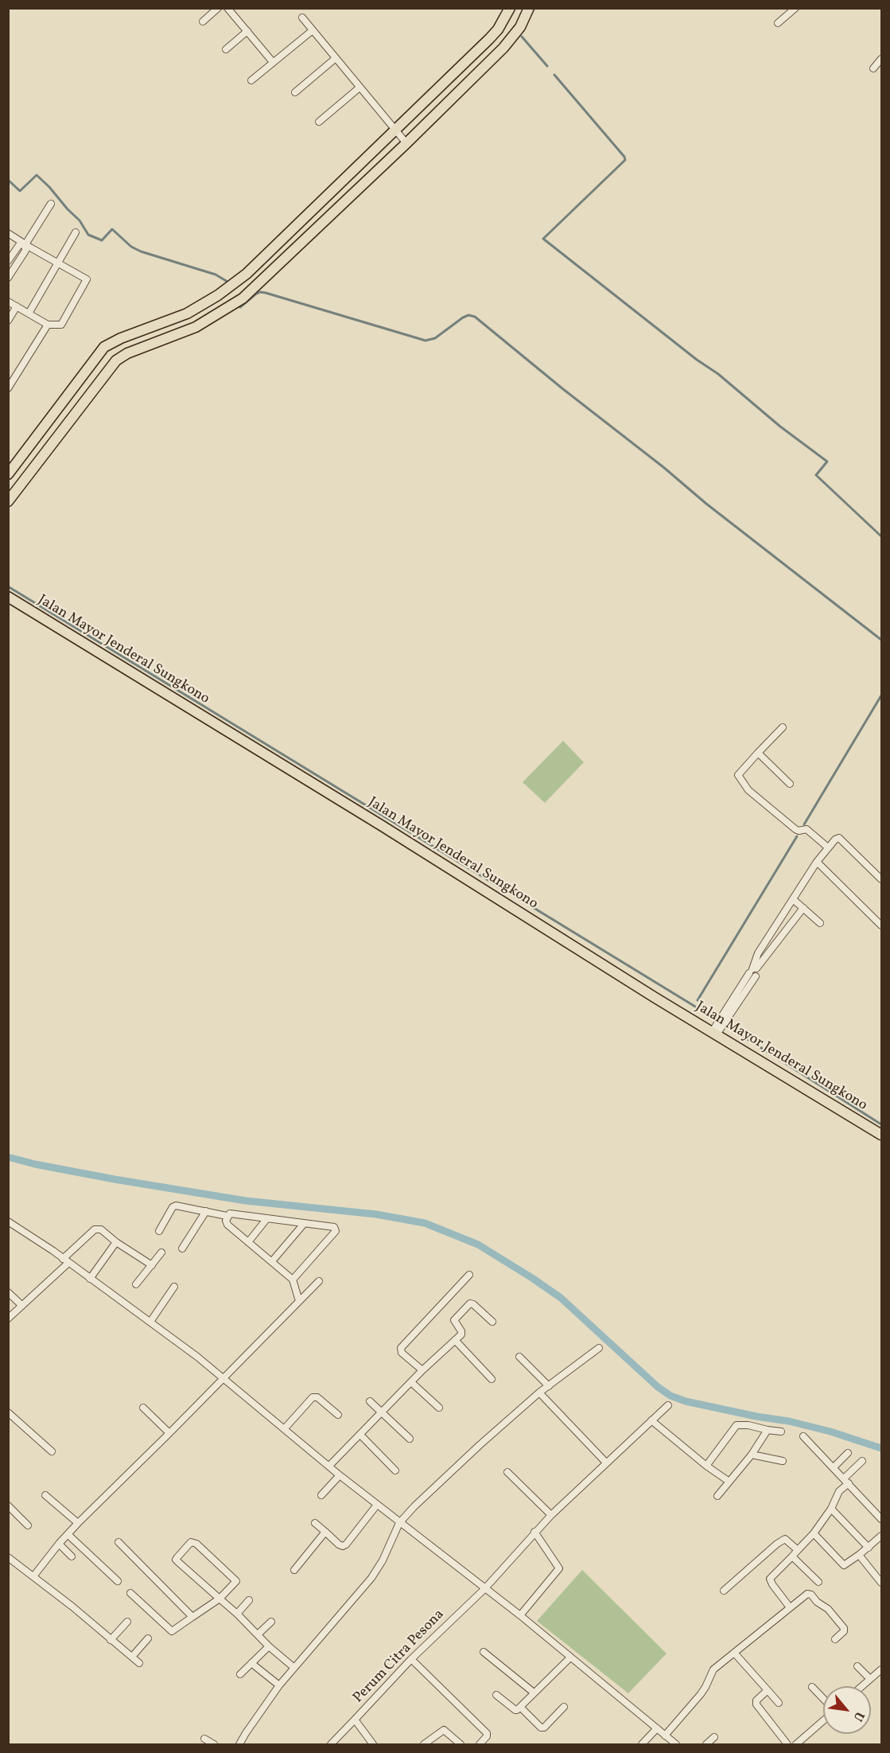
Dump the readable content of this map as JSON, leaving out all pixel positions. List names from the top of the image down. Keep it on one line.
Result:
{"streets":{"main road":["Jalan Mayor Jenderal Sungkono"],"street":["Perum Citra Pesona"]},"north":"bottom right"}
